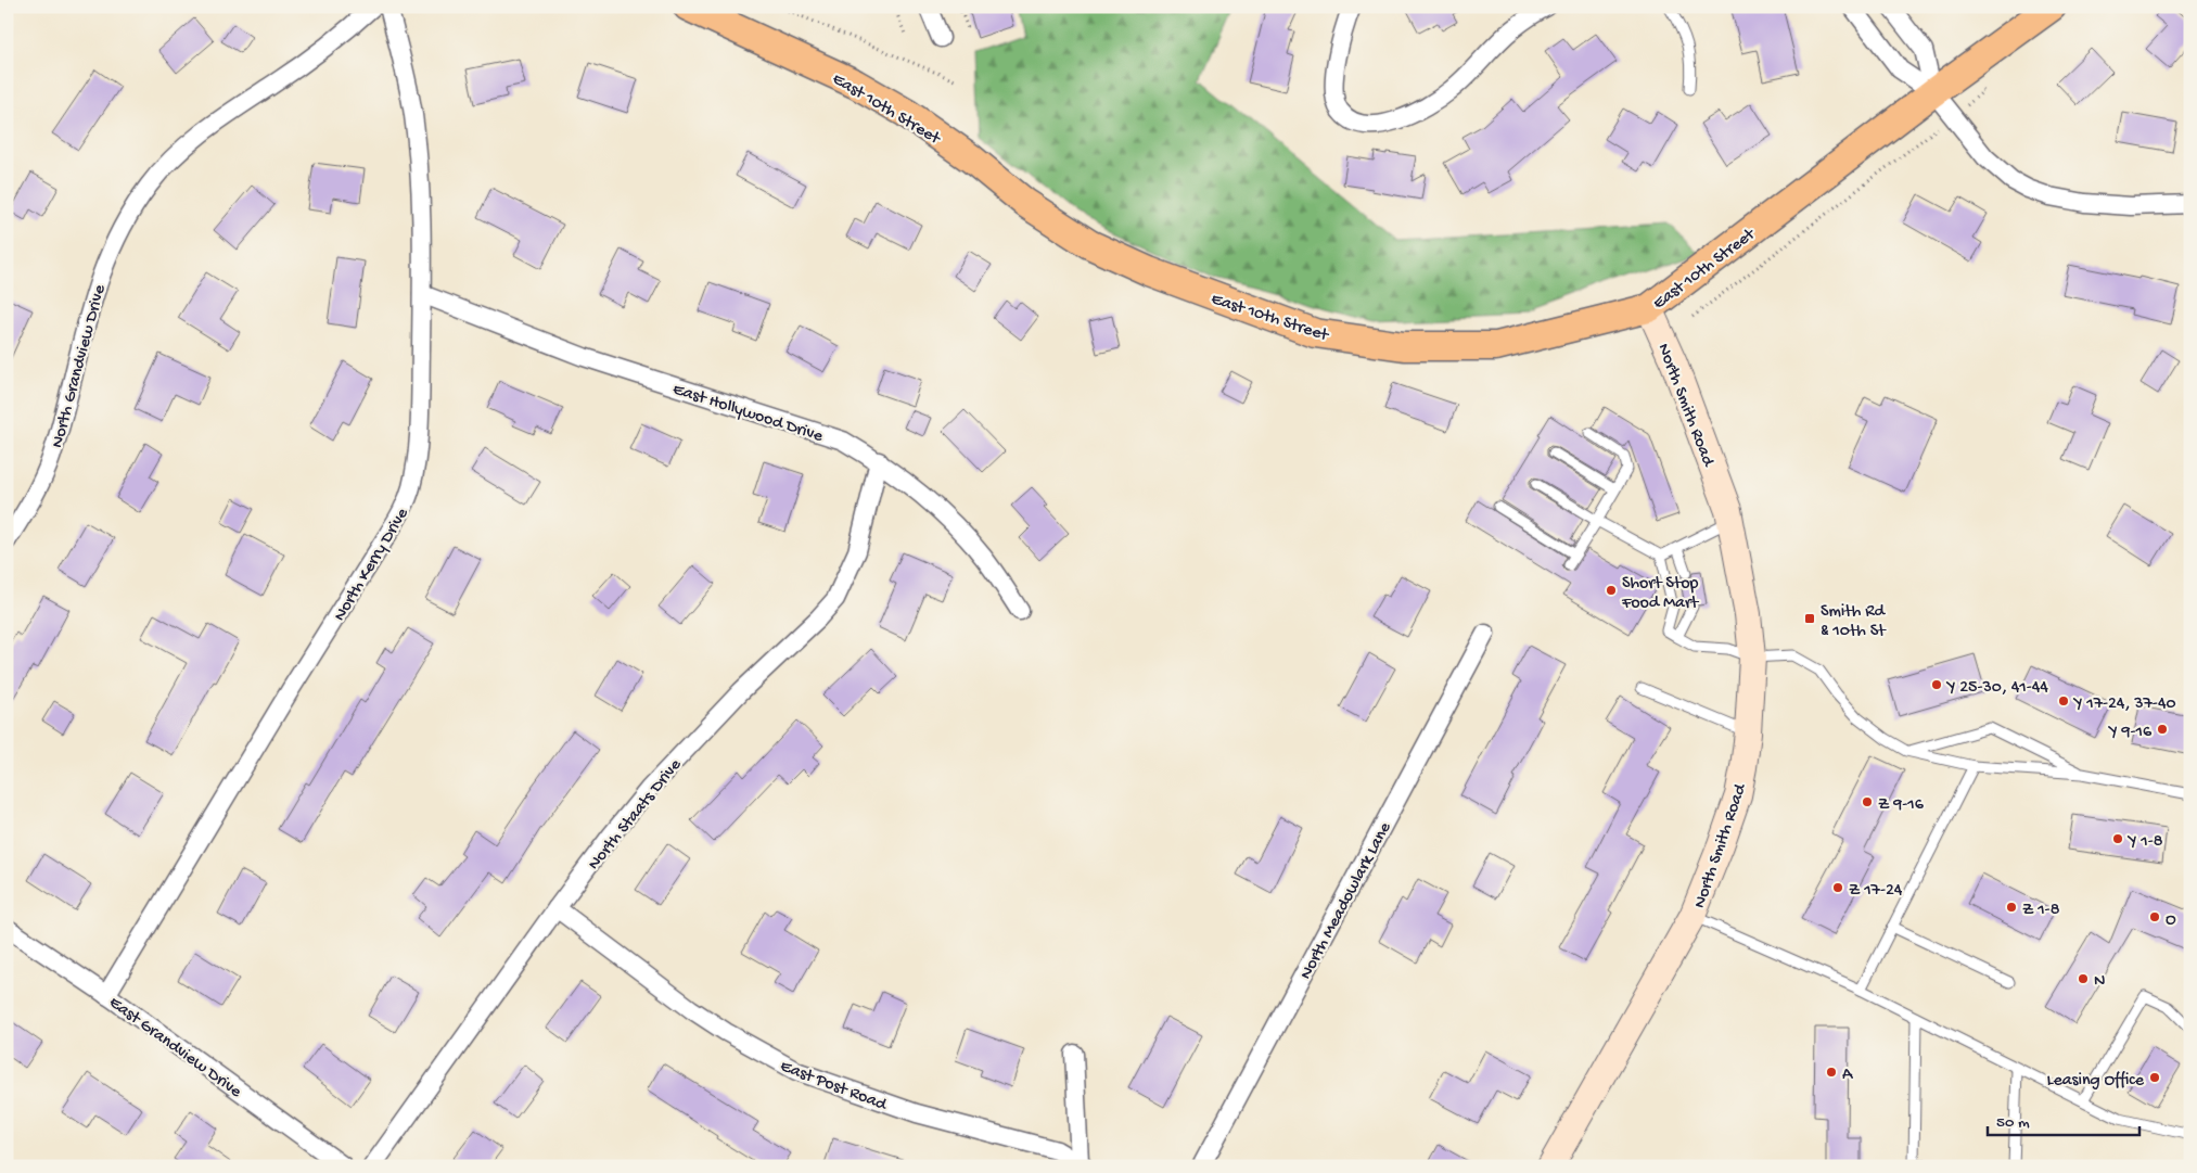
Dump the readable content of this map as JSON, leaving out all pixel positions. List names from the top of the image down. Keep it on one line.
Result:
{"streets":{"main road":["East 10th Street","North Smith Road"],"street":["North Grandview Drive","East Hollywood Drive","North Kerry Drive","North Staats Drive","North Meadowlark Lane","East Grandview Drive","East Post Road"]},"crossings":[["East 10th Street","North Smith Road"],["East Hollywood Drive","North Kerry Drive"],["East Hollywood Drive","North Staats Drive"],["North Kerry Drive","East Grandview Drive"],["North Staats Drive","East Post Road"]],"places":{"other":["Short Stop Food Mart","Y 25-30, 41-44","Y 17-24, 37-40","Y 9-16","Z 9-16","Y 1-8","Z 17-24","Z 1-8","O","N","A","Leasing Office"],"transit":["Smith Rd & 10th St"]},"scale_bar":"50 m"}
